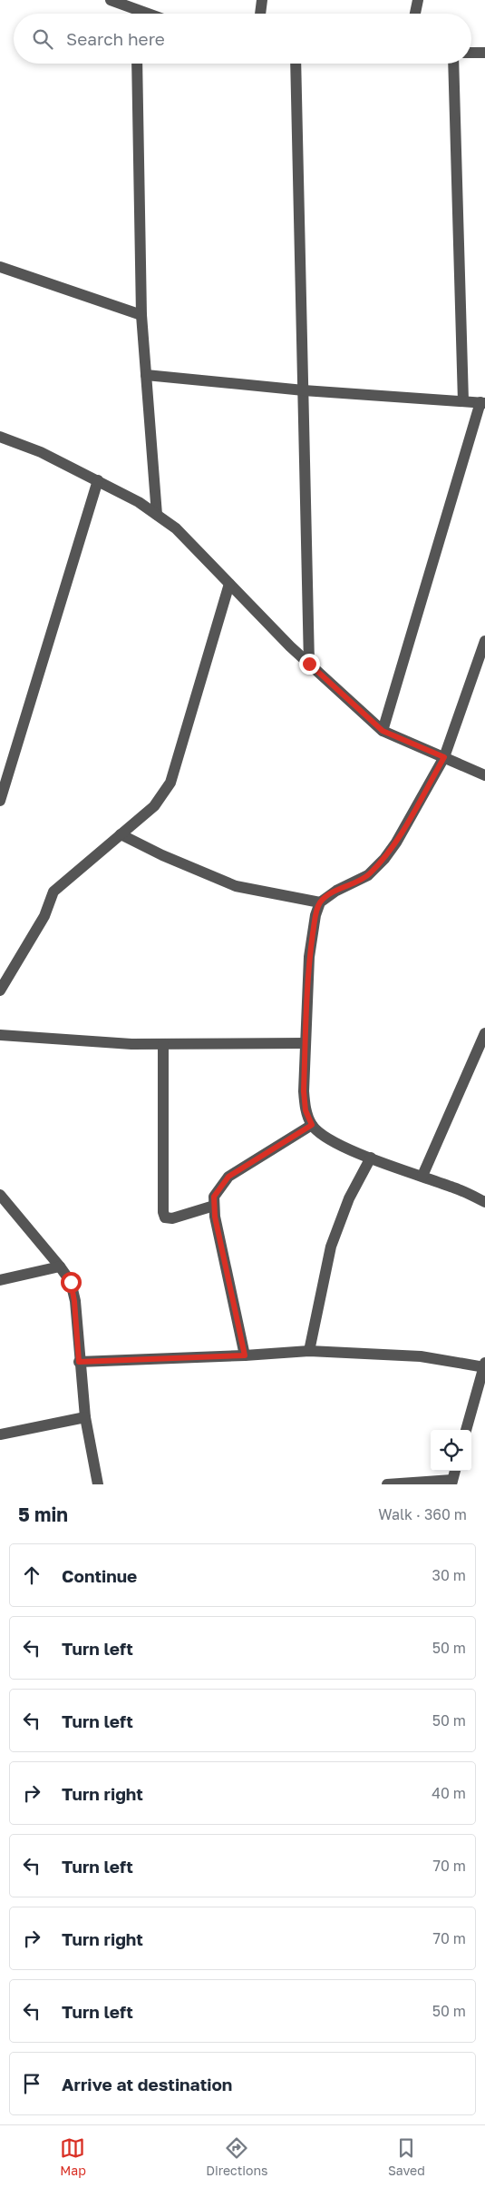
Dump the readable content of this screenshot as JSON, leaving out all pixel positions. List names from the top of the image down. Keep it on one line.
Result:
{"page":{"search":"Search here","heading":["5 min","Walk · 360 m"],"list":[["Continue","30 m"],["Turn left","50 m"],["Turn left","50 m"],["Turn right","40 m"],["Turn left","70 m"],["Turn right","70 m"],["Turn left","50 m"],"Arrive at destination"],"nav":["Map","Directions","Saved"]}}
